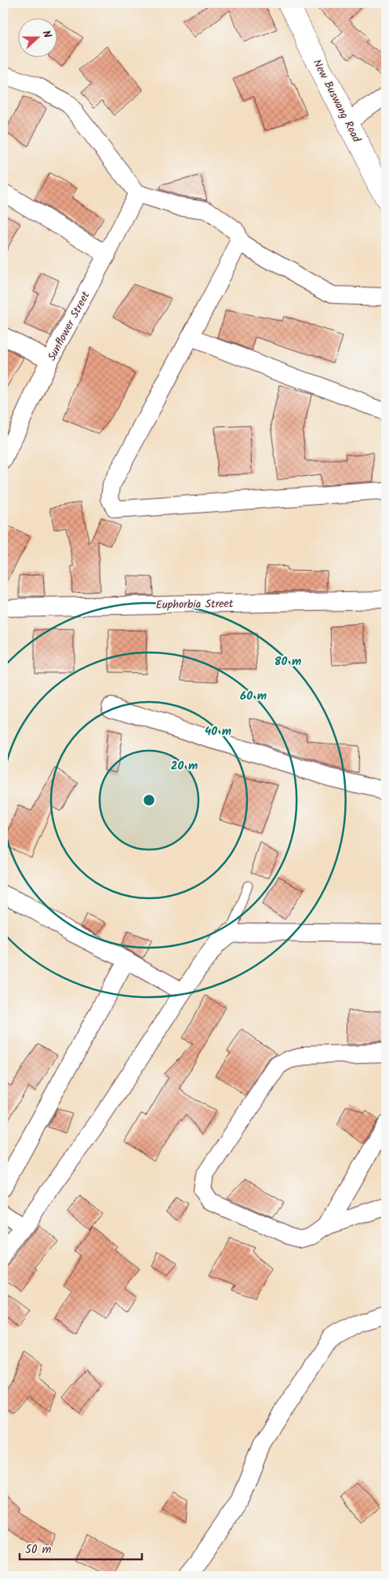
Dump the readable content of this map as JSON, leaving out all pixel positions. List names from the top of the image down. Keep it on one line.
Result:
{"streets":{"street":["New Buswang Road","Sunflower Street","Euphorbia Street"]},"scale_bar":"50 m","north":"right","rings":["80 m","60 m","40 m","20 m"]}
